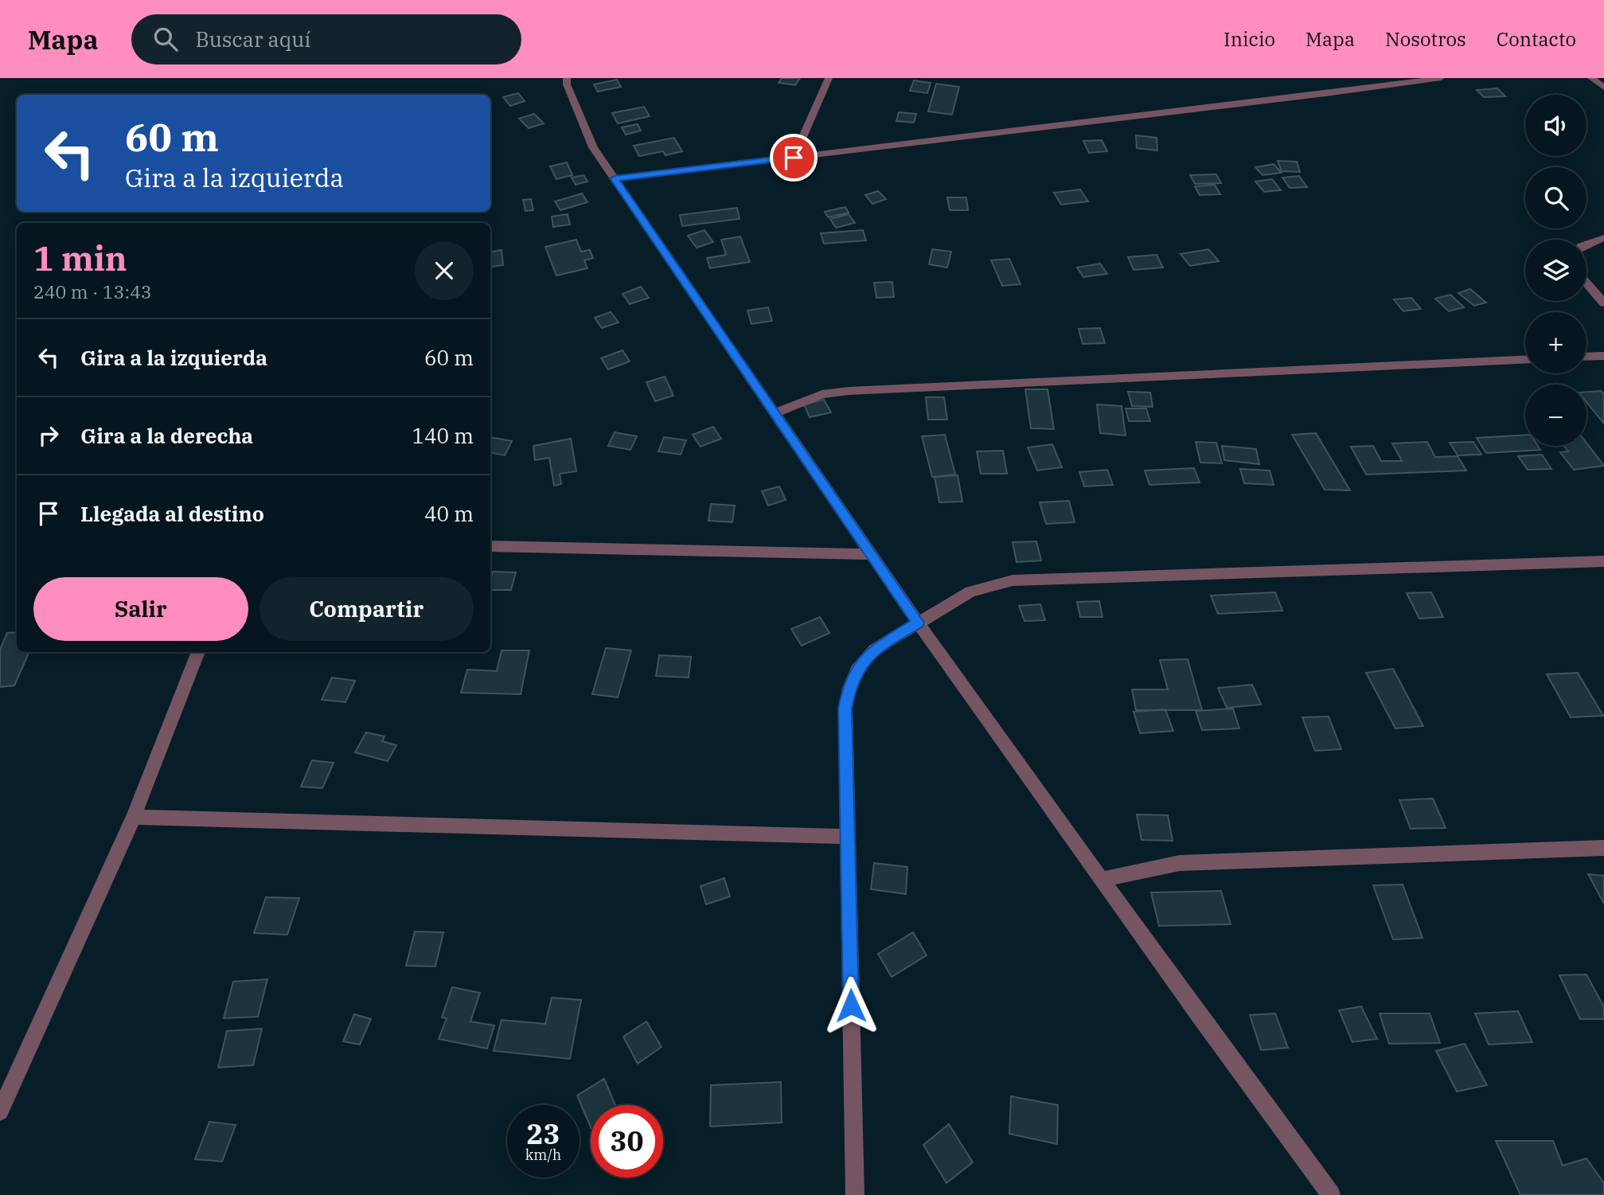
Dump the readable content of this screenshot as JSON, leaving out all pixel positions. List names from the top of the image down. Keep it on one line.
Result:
{"page":{"header":"Mapa","search":"Buscar aquí","nav":["Inicio","Mapa","Nosotros","Contacto"],"map_buttons":["+","−"],"turn":["60 m","Gira a la izquierda"],"heading":["1 min","240 m · 13:43"],"list":[{"name":"Gira a la izquierda","value":"60 m"},{"name":"Gira a la derecha","value":"140 m"},{"name":"Llegada al destino","value":"40 m"}],"buttons":["Salir","Compartir"],"speed":"23 km/h","limit":"30"}}
